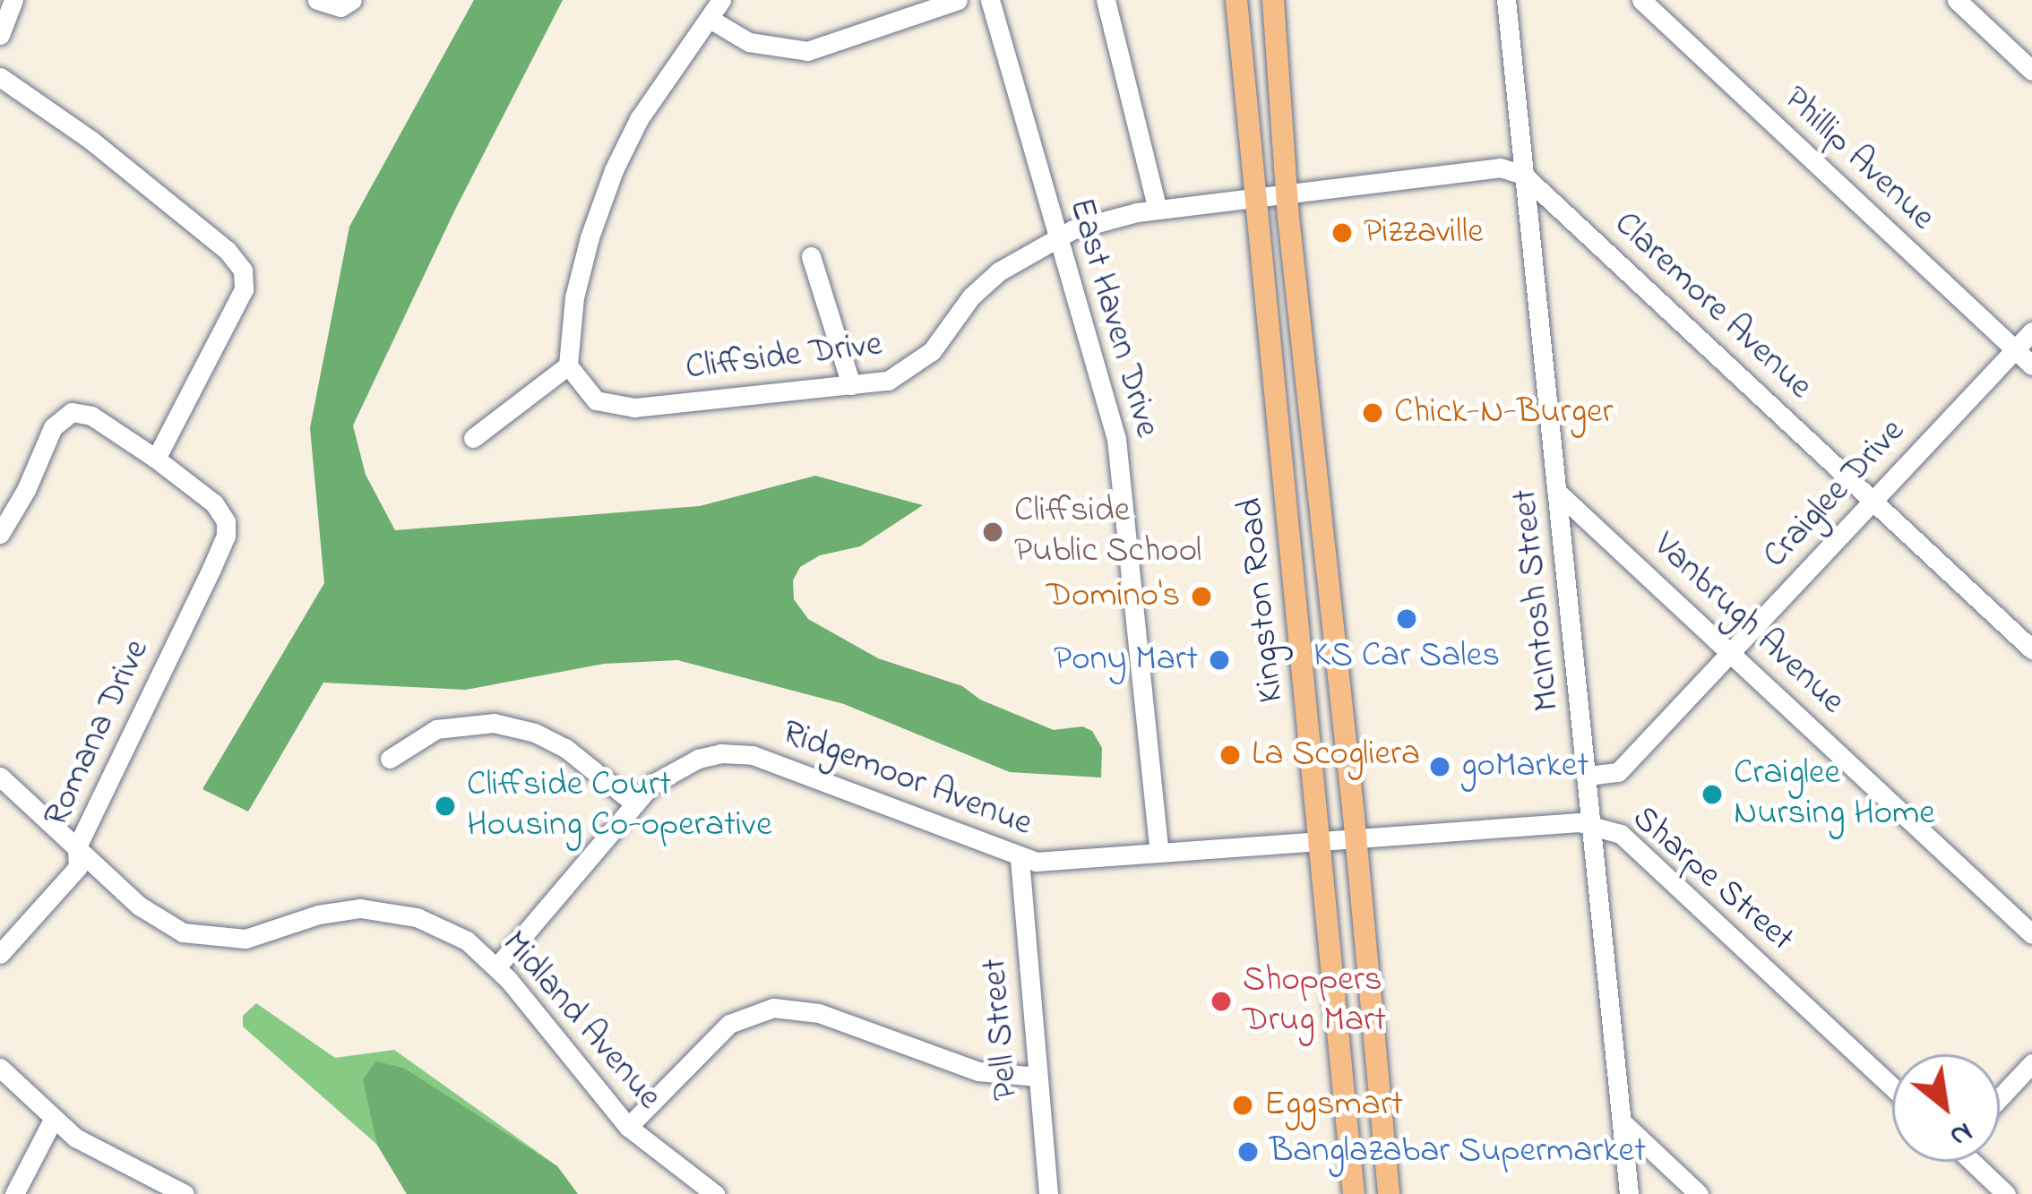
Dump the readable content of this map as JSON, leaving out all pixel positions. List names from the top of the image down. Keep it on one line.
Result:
{"streets":{"main road":["Kingston Road"],"street":["Phillip Avenue","Claremore Avenue","East Haven Drive","Cliffside Drive","Craiglee Drive","McIntosh Street","Vanbrugh Avenue","Romana Drive","Ridgemoor Avenue","Sharpe Street","Midland Avenue","Pell Street"]},"crossings":[["Phillip Avenue","Craiglee Drive"],["Claremore Avenue","Craiglee Drive"],["Claremore Avenue","McIntosh Street"],["East Haven Drive","Cliffside Drive"],["East Haven Drive","Ridgemoor Avenue"],["Cliffside Drive","Kingston Road"],["Craiglee Drive","McIntosh Street"],["Craiglee Drive","Vanbrugh Avenue"],["Kingston Road","Ridgemoor Avenue"],["Kingston Road","Sharpe Street"],["McIntosh Street","Vanbrugh Avenue"],["McIntosh Street","Sharpe Street"],["Romana Drive","Midland Avenue"],["Ridgemoor Avenue","Sharpe Street"],["Ridgemoor Avenue","Midland Avenue"],["Ridgemoor Avenue","Pell Street"]],"places":["Pizzaville","Chick-N-Burger","Cliffside Public School","Domino's","KS Car Sales","Pony Mart","La Scogliera","goMarket","Craiglee Nursing Home","Cliffside Court Housing Co-operative","Shoppers Drug Mart","Eggsmart","Banglazabar Supermarket"],"north":"bottom right"}
